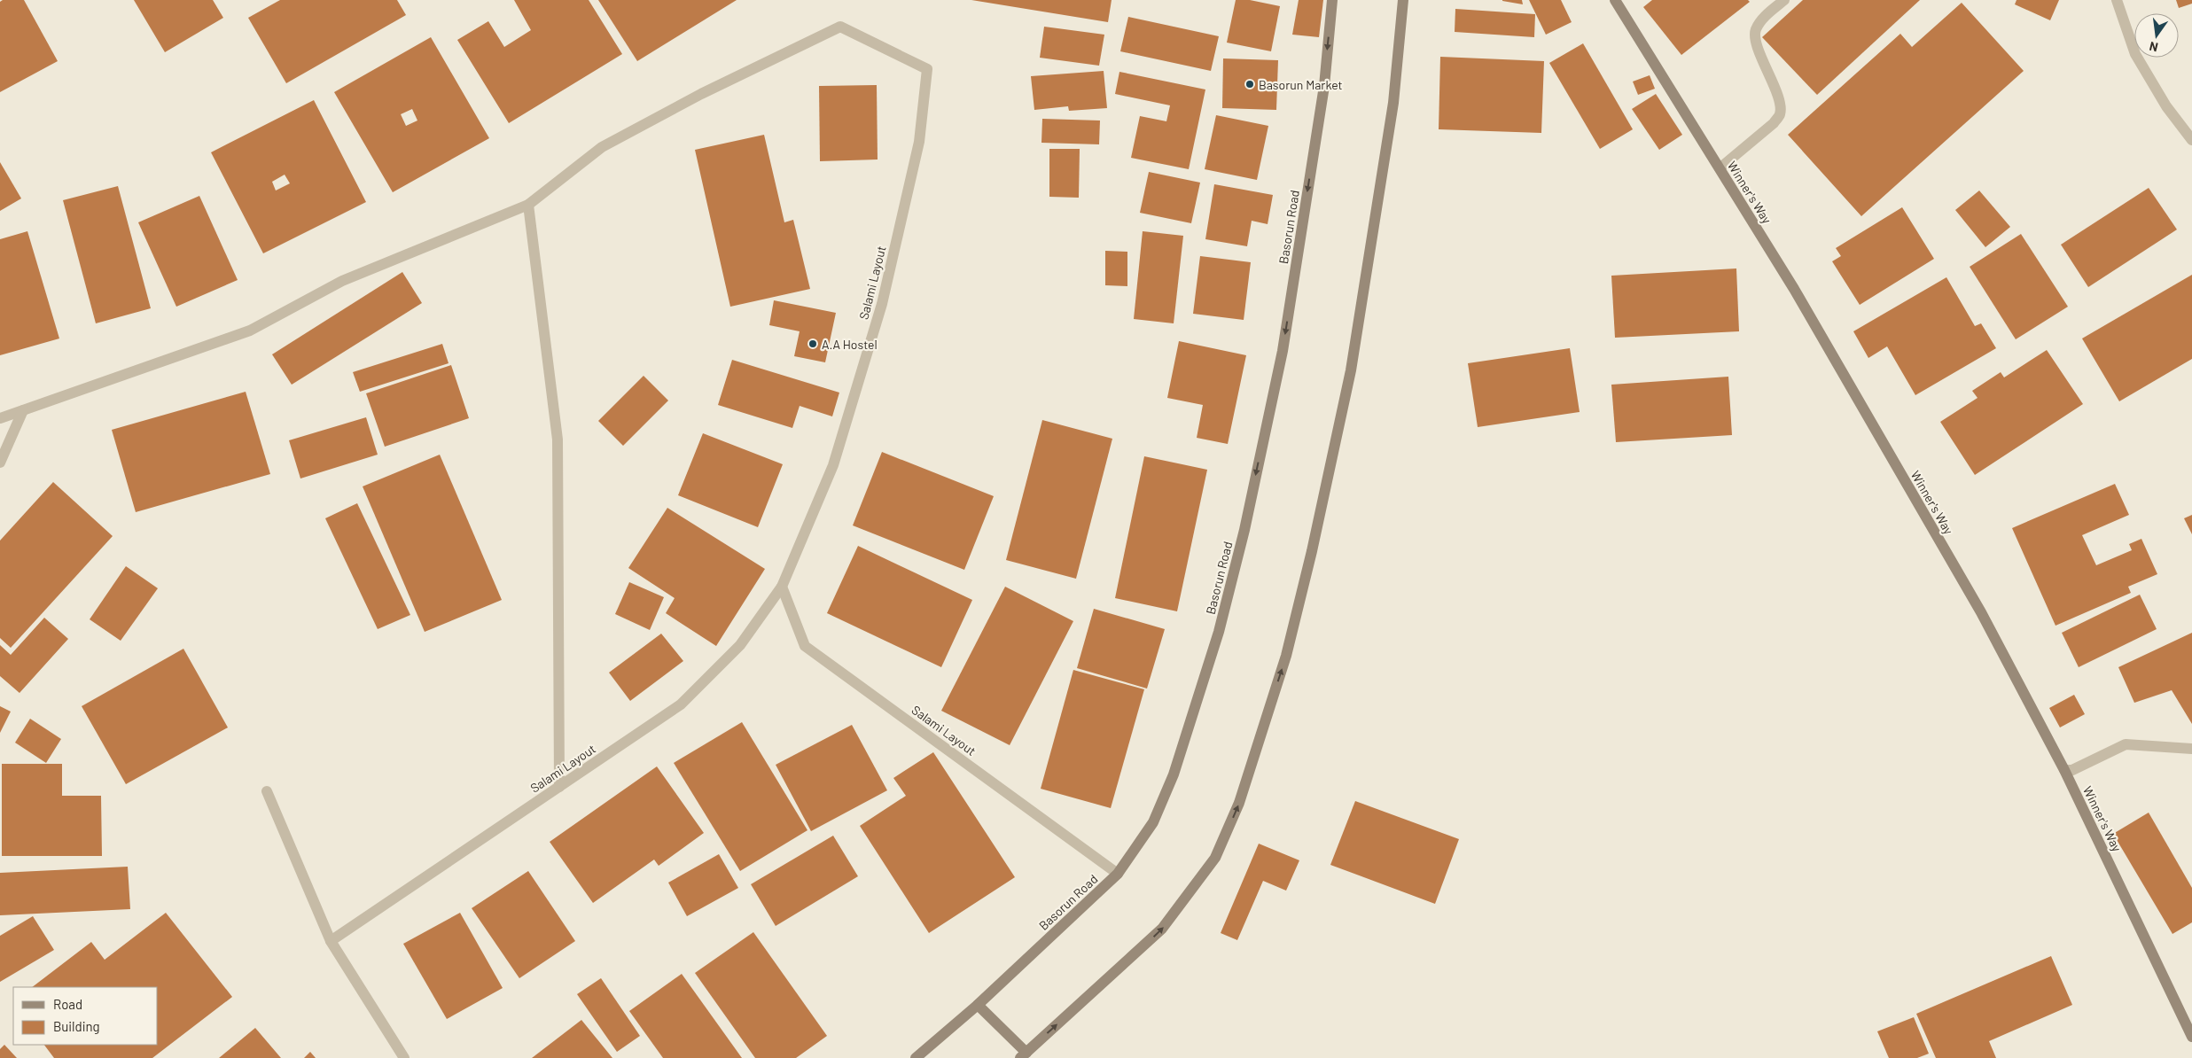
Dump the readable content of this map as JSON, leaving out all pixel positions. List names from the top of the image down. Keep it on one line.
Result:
{"streets":{"main road":["Winner's Way","Basorun Road"],"street":["Salami Layout"]},"crossings":[["Basorun Road","Salami Layout"]],"places":["Basorun Market","A.A Hostel"],"legend":["Road","Building"],"north":"bottom"}
